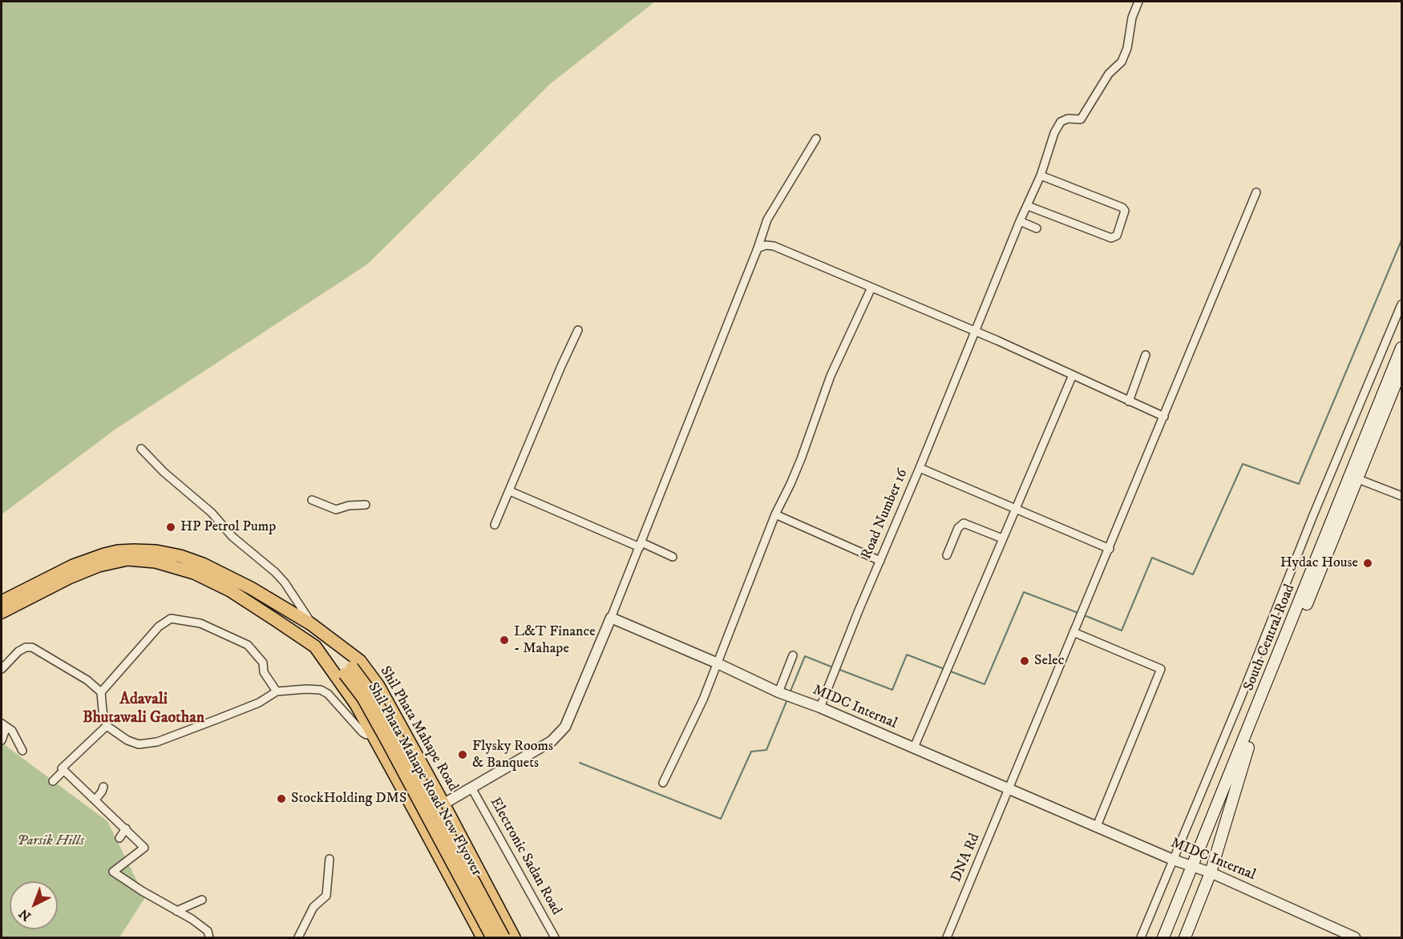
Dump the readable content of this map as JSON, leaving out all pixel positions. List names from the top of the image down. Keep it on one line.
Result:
{"streets":{"main road":["South Central Road","Shil Phata Mahape Road","Shil Phata Mahape Road New Flyover"],"street":["Road Number 16","MIDC Internal","Electronic Sadan Road","DNA Rd"]},"crossings":[["Road Number 16","MIDC Internal"],["South Central Road","MIDC Internal"],["MIDC Internal","DNA Rd"],["Shil Phata Mahape Road","Shil Phata Mahape Road New Flyover"]],"districts":["Adavali Bhutawali Gaothan"],"parks":["Parsik Hills"],"places":["HP Petrol Pump","Hydac House","L&T Finance - Mahape","Selec","Flysky Rooms & Banquets","StockHolding DMS"],"north":"bottom left"}
